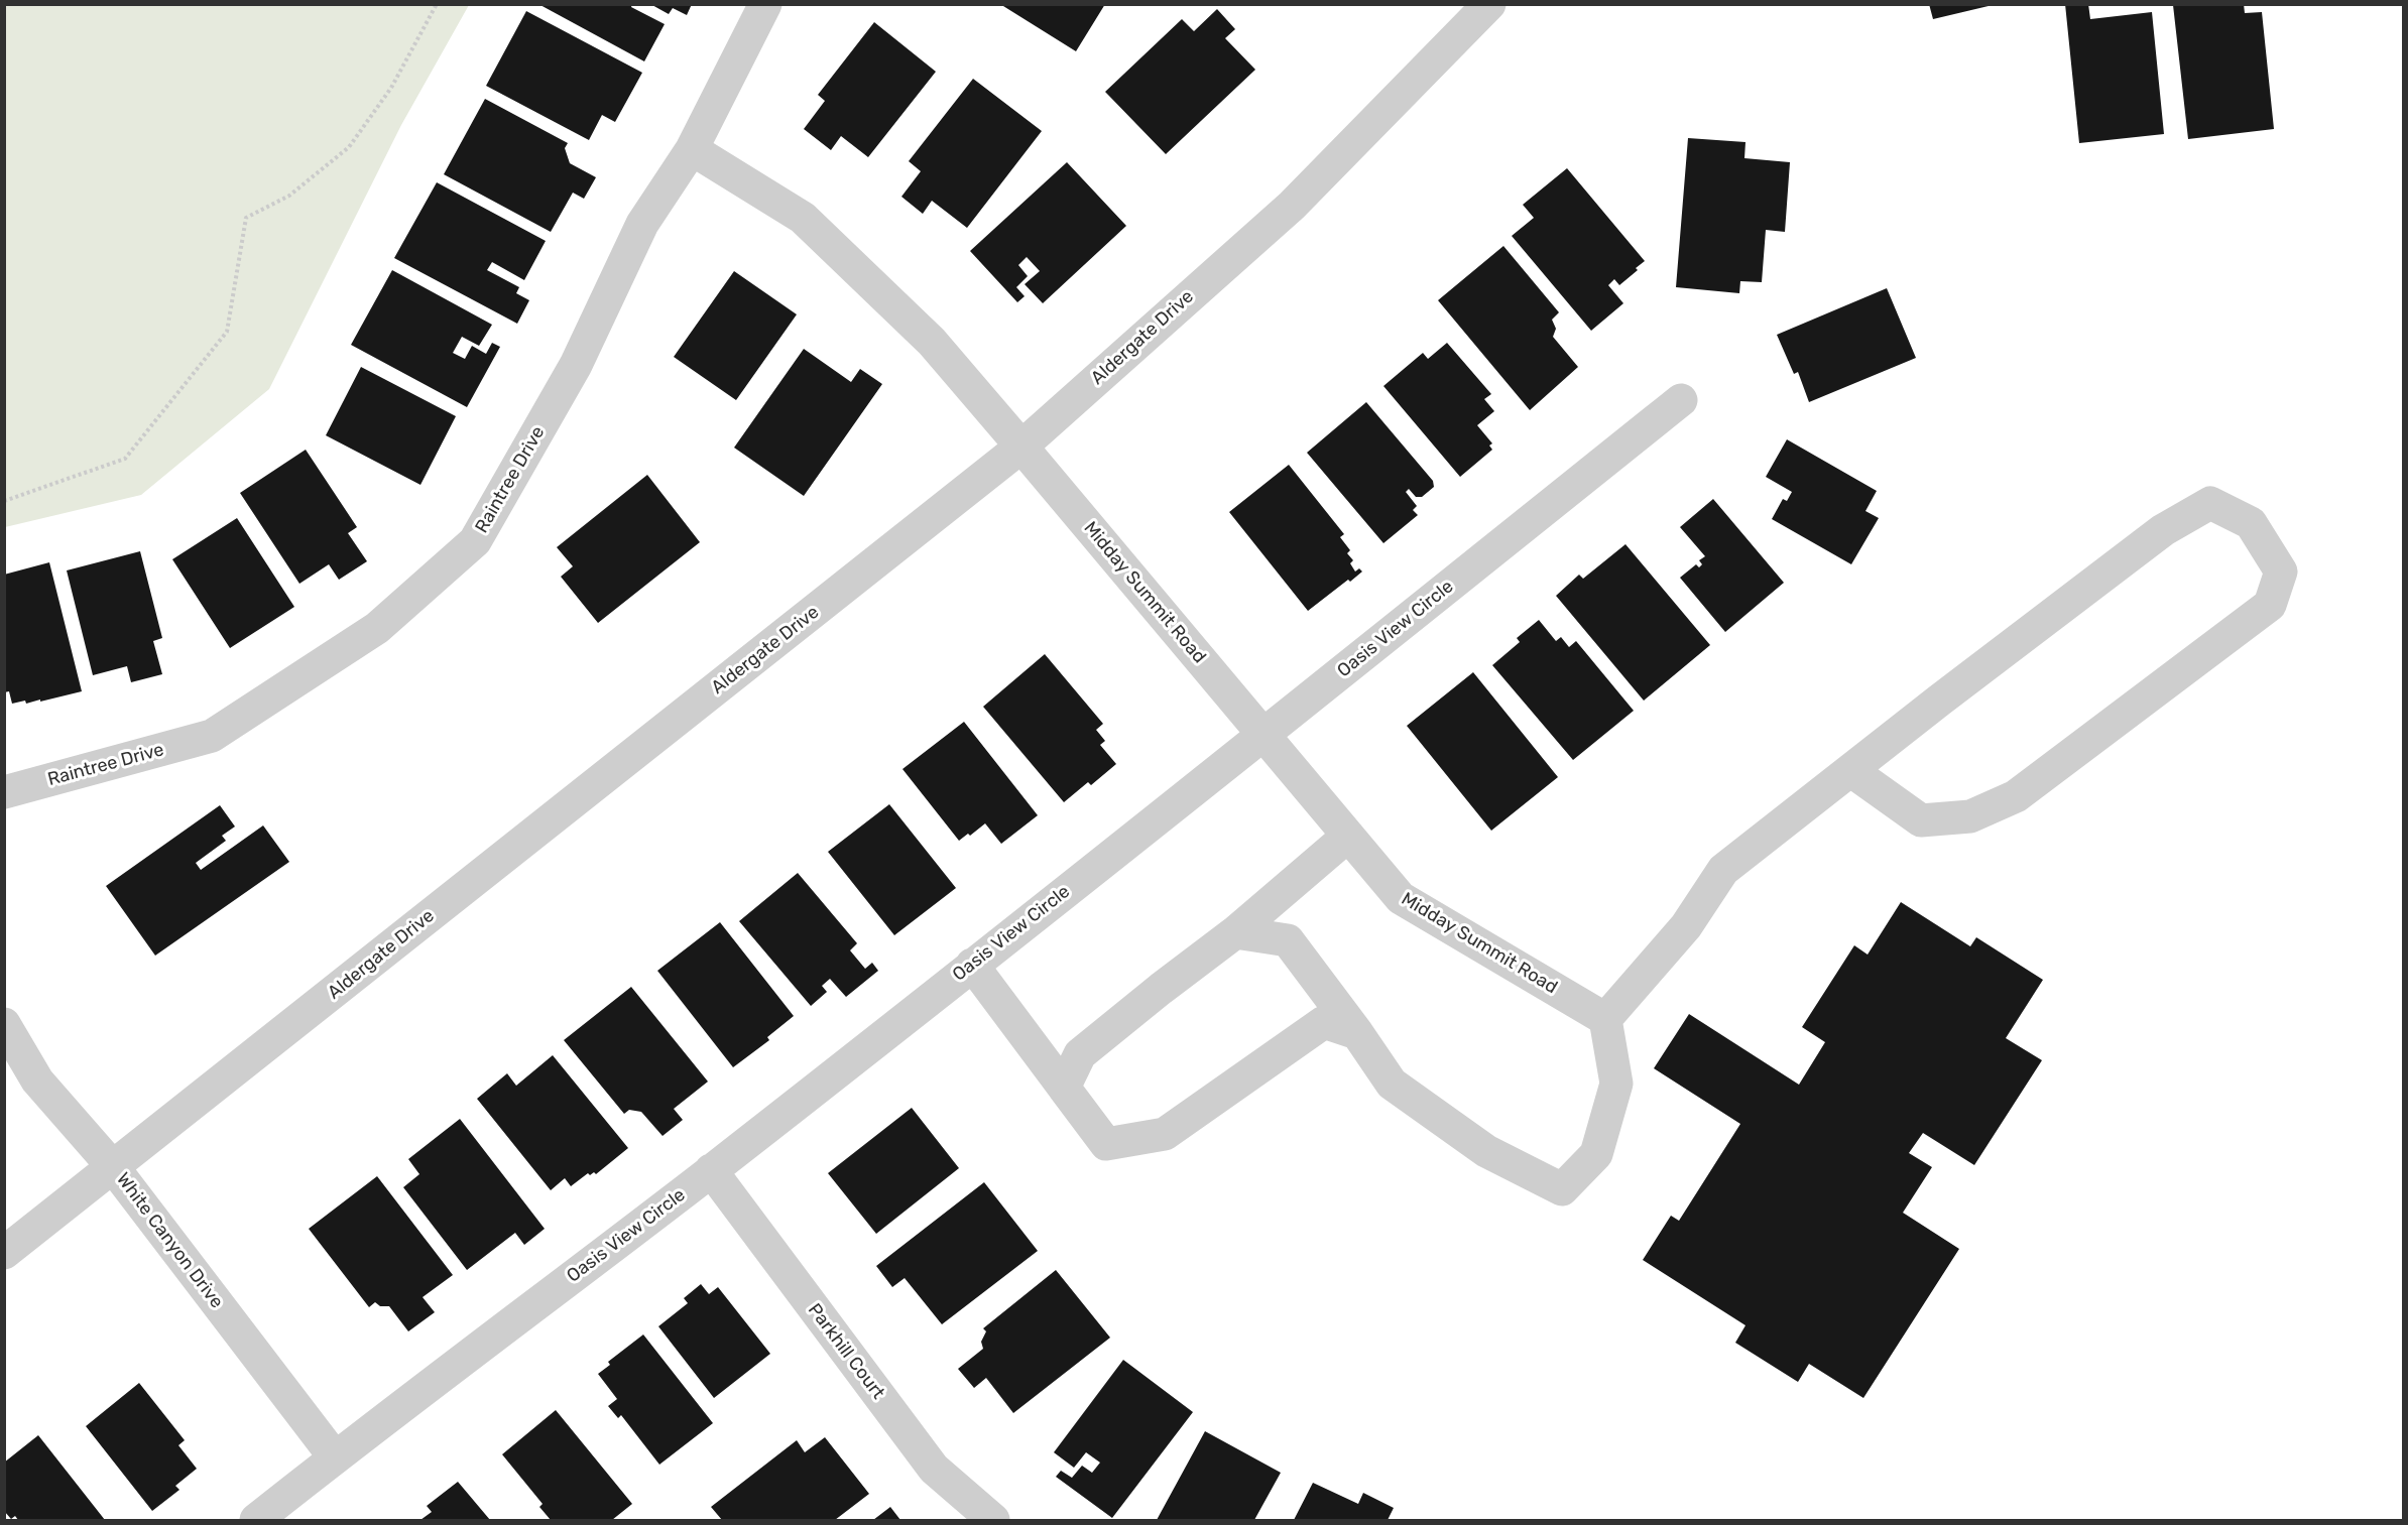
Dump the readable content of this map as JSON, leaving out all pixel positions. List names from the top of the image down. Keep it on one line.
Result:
{"streets":{"street":["Aldergate Drive","Raintree Drive","Midday Summit Road","Oasis View Circle","White Canyon Drive","Parkhill Court"]},"crossings":[["Aldergate Drive","Midday Summit Road"],["Aldergate Drive","White Canyon Drive"],["Raintree Drive","Midday Summit Road"],["Midday Summit Road","Oasis View Circle"],["Oasis View Circle","White Canyon Drive"],["Oasis View Circle","Parkhill Court"]]}
